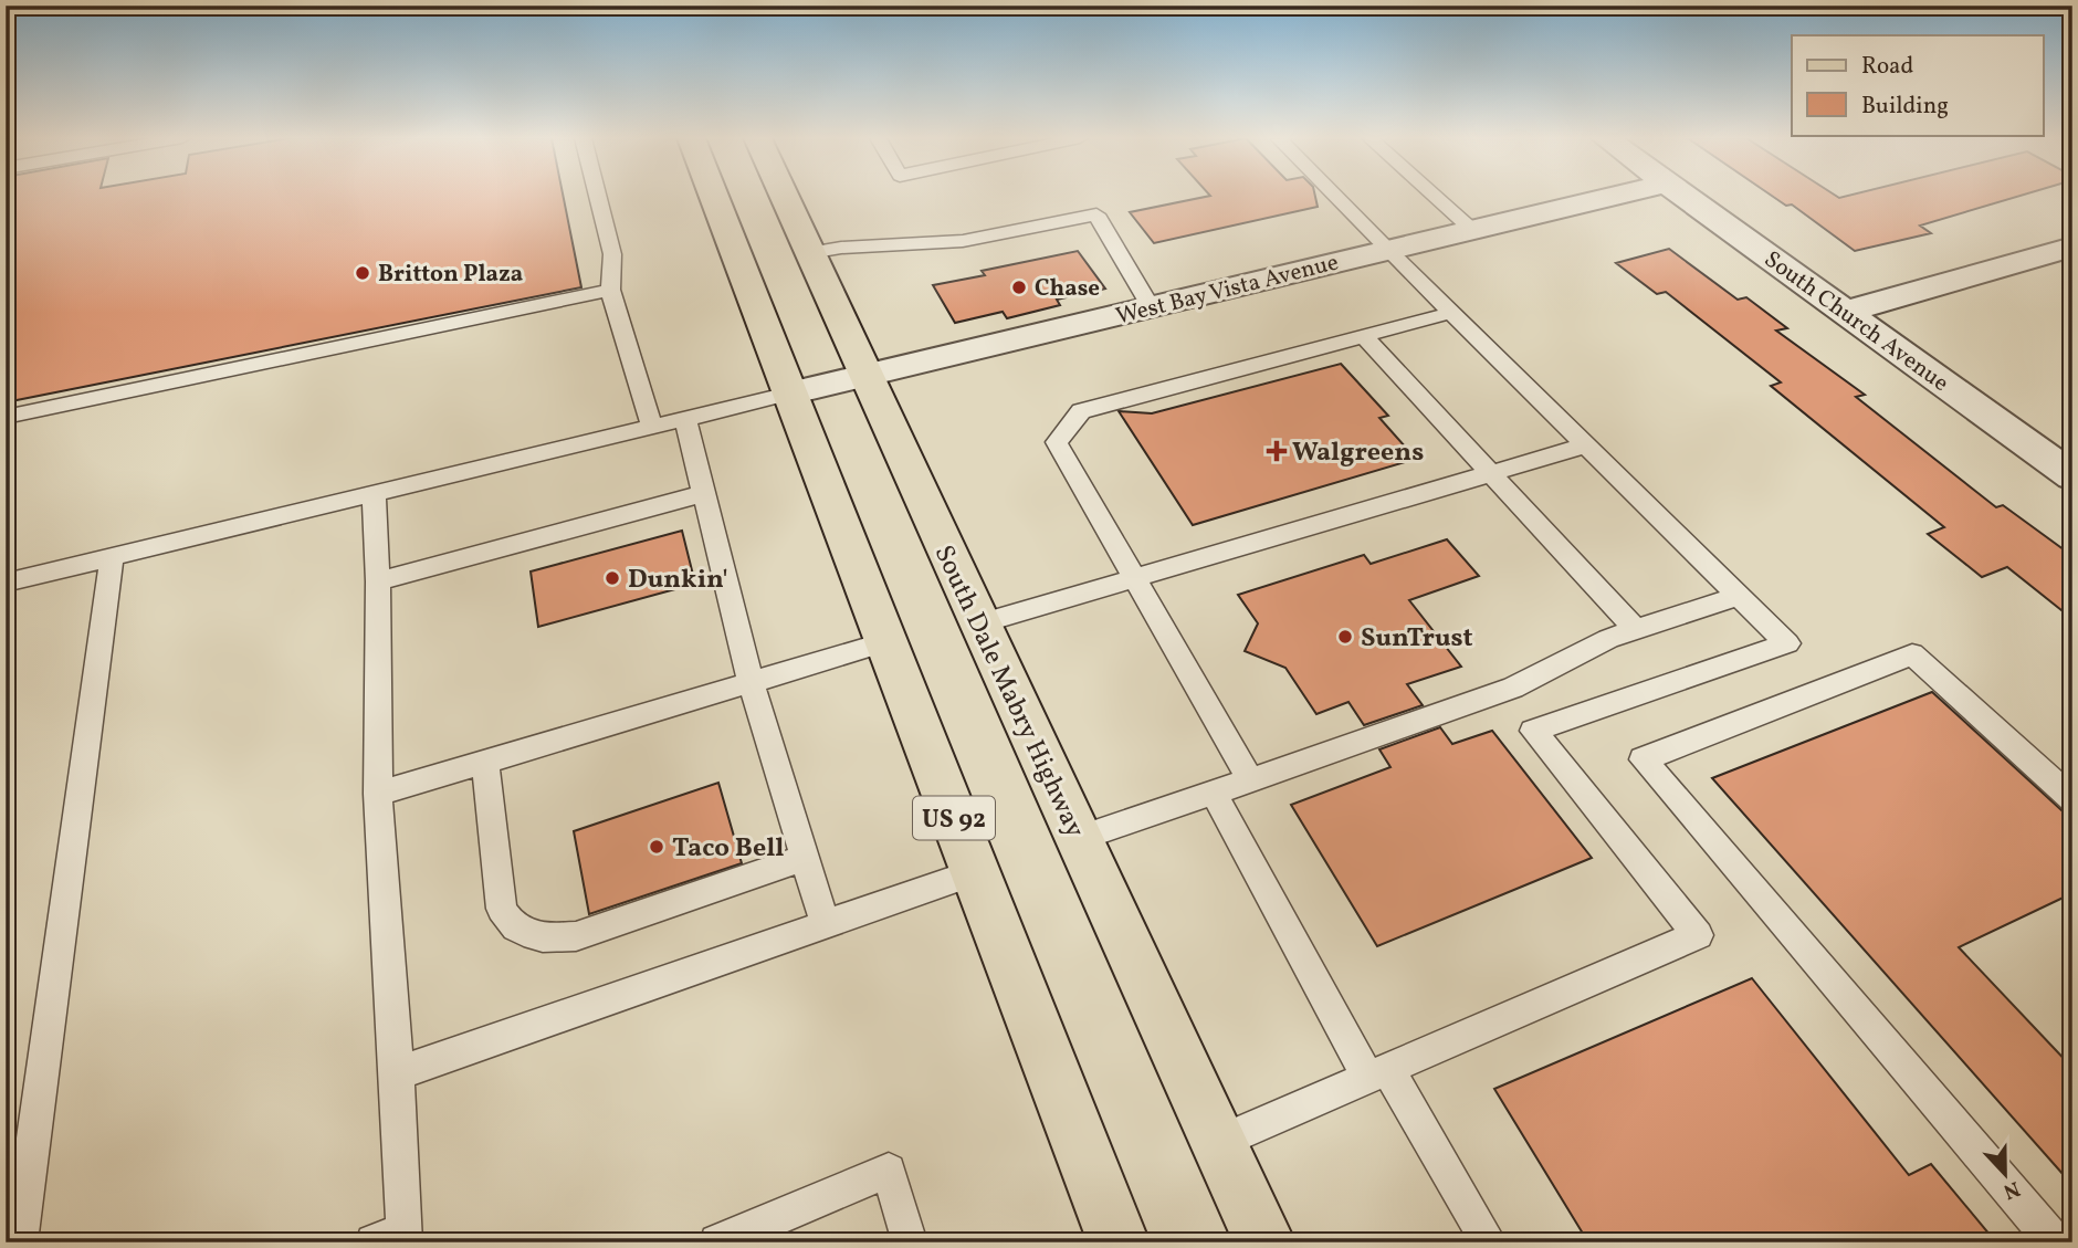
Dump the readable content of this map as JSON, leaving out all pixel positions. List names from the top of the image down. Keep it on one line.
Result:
{"streets":{"main road":["South Dale Mabry Highway","US 92"],"street":["West Bay Vista Avenue","South Church Avenue"]},"crossings":[["West Bay Vista Avenue","South Dale Mabry Highway"],["West Bay Vista Avenue","US 92"]],"places":{"other":["Britton Plaza","Chase","Dunkin'","SunTrust","Taco Bell"],"health":["Walgreens"]},"legend":["Road","Building"],"north":"bottom"}
